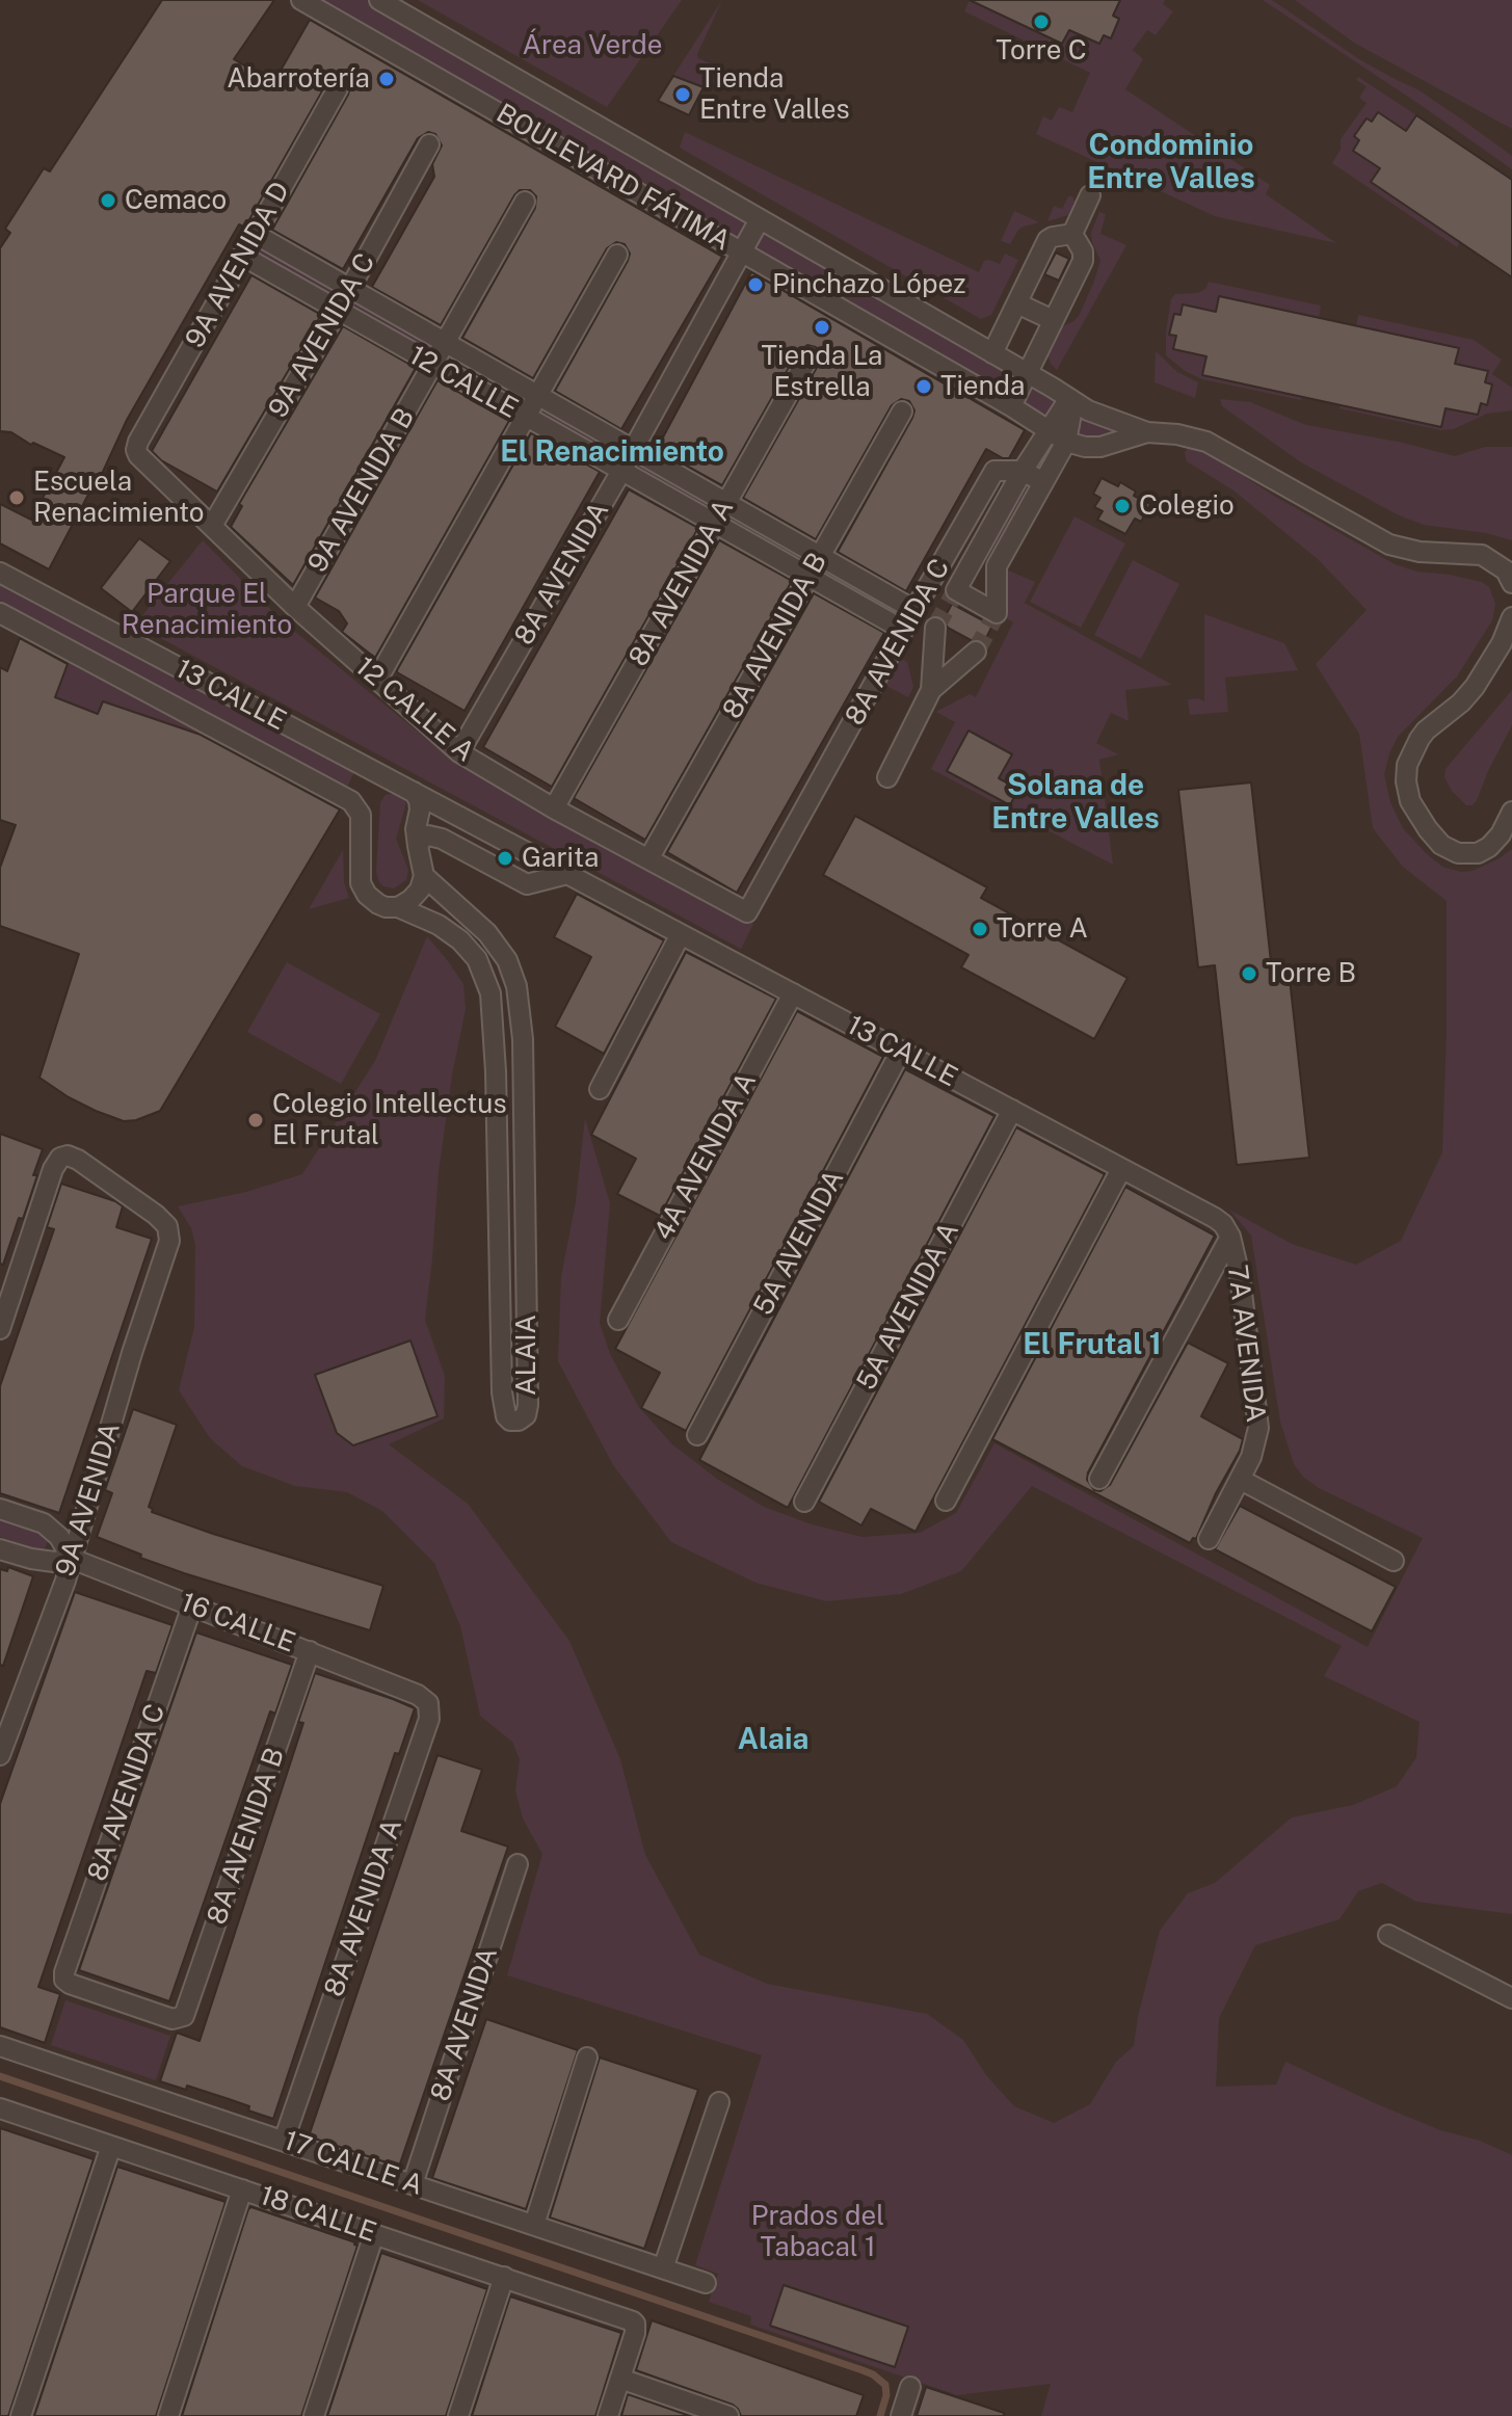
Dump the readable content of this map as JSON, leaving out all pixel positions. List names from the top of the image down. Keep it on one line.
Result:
{"streets":{"street":["BOULEVARD FÁTIMA","9A AVENIDA D","9A AVENIDA C","12 CALLE","9A AVENIDA B","8A AVENIDA","8A AVENIDA A","8A AVENIDA B","8A AVENIDA C","13 CALLE","12 CALLE A","4A AVENIDA A","5A AVENIDA","5A AVENIDA A","7A AVENIDA","ALAIA","9A AVENIDA","16 CALLE","17 CALLE A","18 CALLE"]},"crossings":[["BOULEVARD FÁTIMA","8A AVENIDA"],["9A AVENIDA D","12 CALLE"],["9A AVENIDA D","12 CALLE A"],["9A AVENIDA C","12 CALLE"],["9A AVENIDA C","12 CALLE A"],["12 CALLE","9A AVENIDA B"],["12 CALLE","8A AVENIDA"],["12 CALLE","8A AVENIDA A"],["12 CALLE","8A AVENIDA B"],["12 CALLE","8A AVENIDA C"],["9A AVENIDA B","12 CALLE A"],["8A AVENIDA","12 CALLE A"],["8A AVENIDA","17 CALLE A"],["8A AVENIDA A","12 CALLE A"],["8A AVENIDA A","16 CALLE"],["8A AVENIDA A","17 CALLE A"],["8A AVENIDA B","8A AVENIDA C"],["8A AVENIDA B","12 CALLE A"],["8A AVENIDA B","16 CALLE"],["8A AVENIDA C","12 CALLE A"],["8A AVENIDA C","16 CALLE"],["13 CALLE","4A AVENIDA A"],["13 CALLE","5A AVENIDA"],["13 CALLE","5A AVENIDA A"],["13 CALLE","7A AVENIDA"],["9A AVENIDA","16 CALLE"]],"districts":["Condominio Entre Valles","El Renacimiento","Solana de Entre Valles","El Frutal 1","Alaia"],"parks":["Área Verde","Parque El Renacimiento","Prados del Tabacal 1"],"places":["Torre C","Abarrotería","Tienda Entre Valles","Cemaco","Pinchazo López","Tienda La Estrella","Tienda","Escuela Renacimiento","Colegio","Garita","Torre A","Torre B","Colegio Intellectus El Frutal"]}
